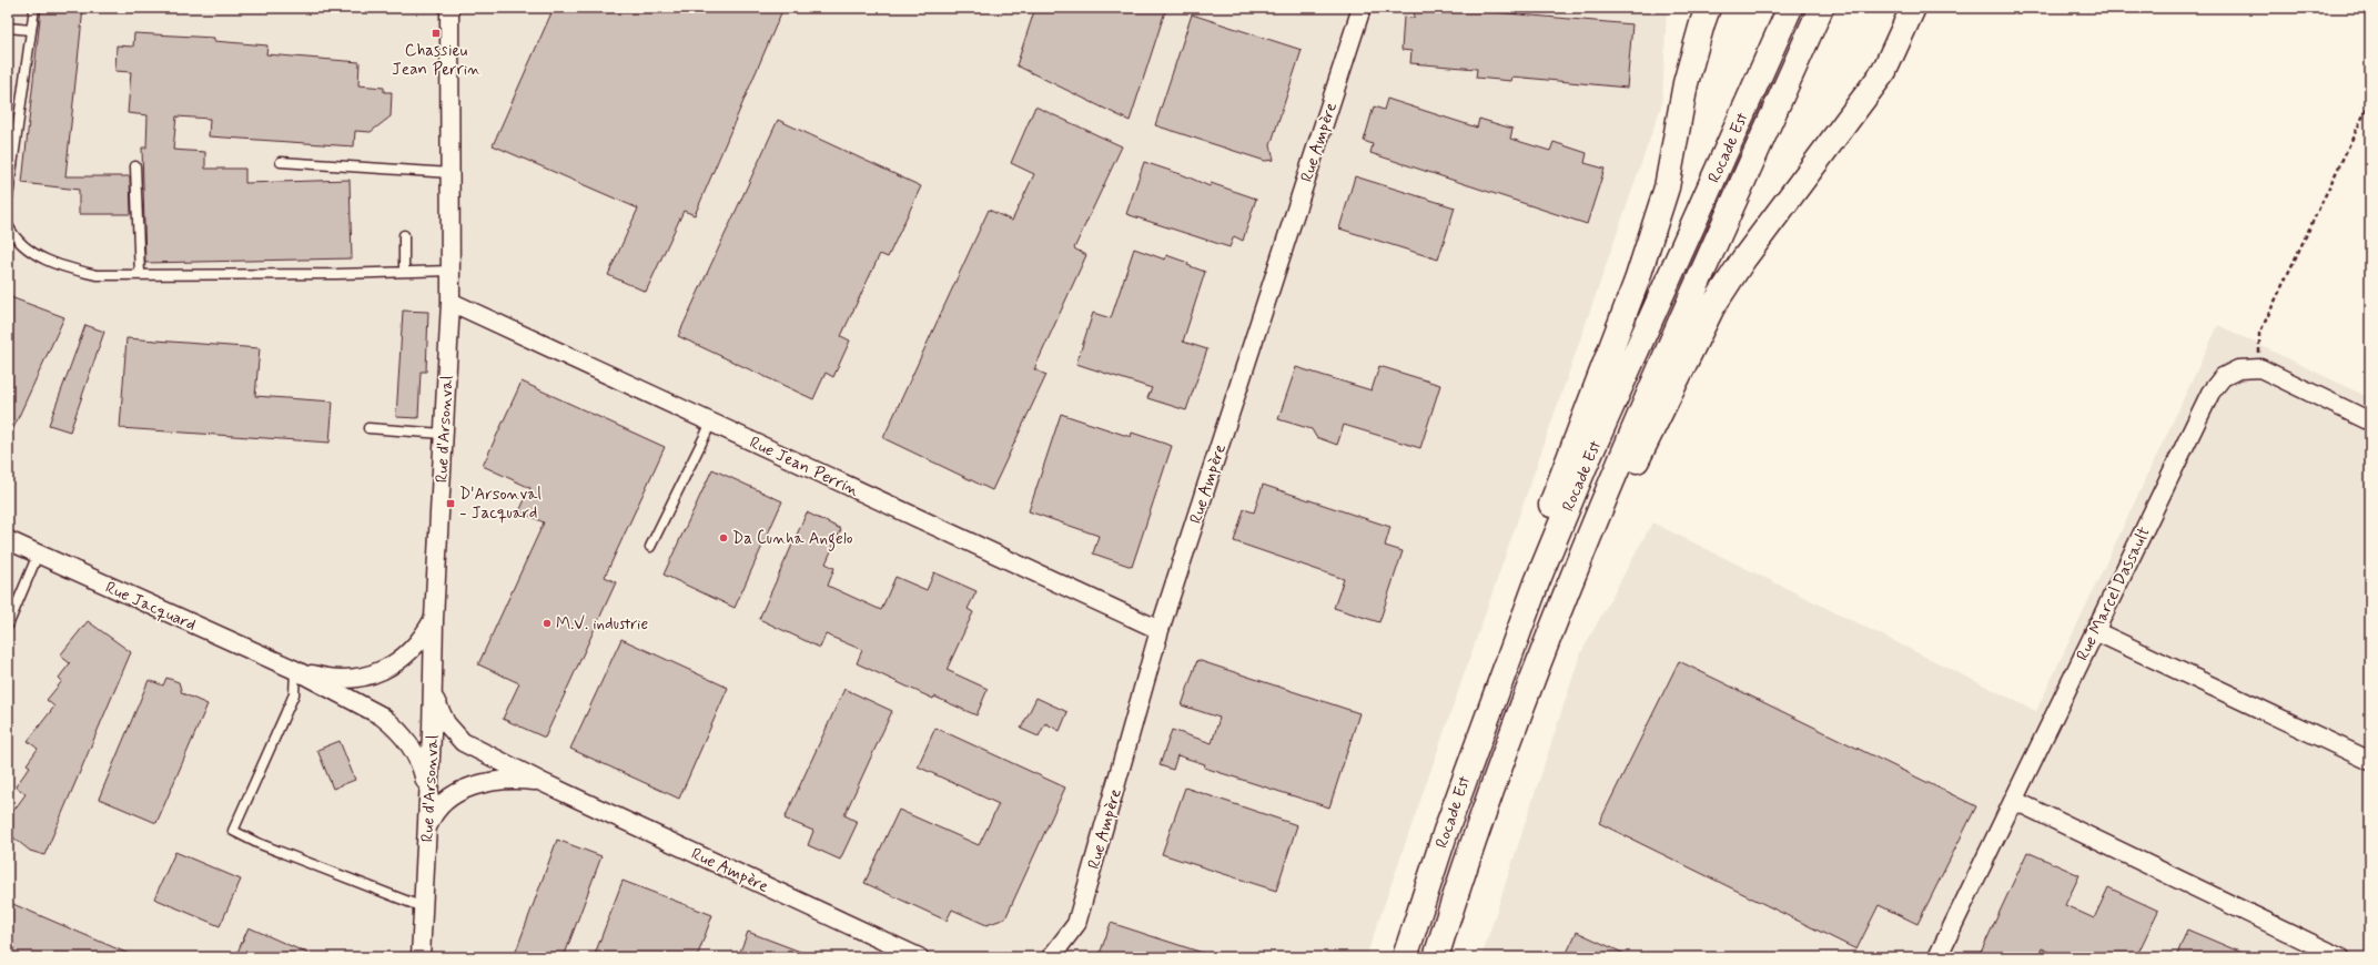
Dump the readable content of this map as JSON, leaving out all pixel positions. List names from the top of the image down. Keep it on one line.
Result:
{"streets":{"highway":["Rocade Est"],"street":["Rue Ampère","Rue d'Arsonval","Rue Jean Perrin","Rue Marcel Dassault","Rue Jacquard"]},"crossings":[["Rue Ampère","Rue d'Arsonval"],["Rue Ampère","Rue Jean Perrin"],["Rue d'Arsonval","Rue Jean Perrin"],["Rue d'Arsonval","Rue Jacquard"]],"places":{"transit":["Chassieu Jean Perrin","D'Arsonval - Jacquard"],"other":["Da Cunha Angelo","M.V. industrie"]}}
